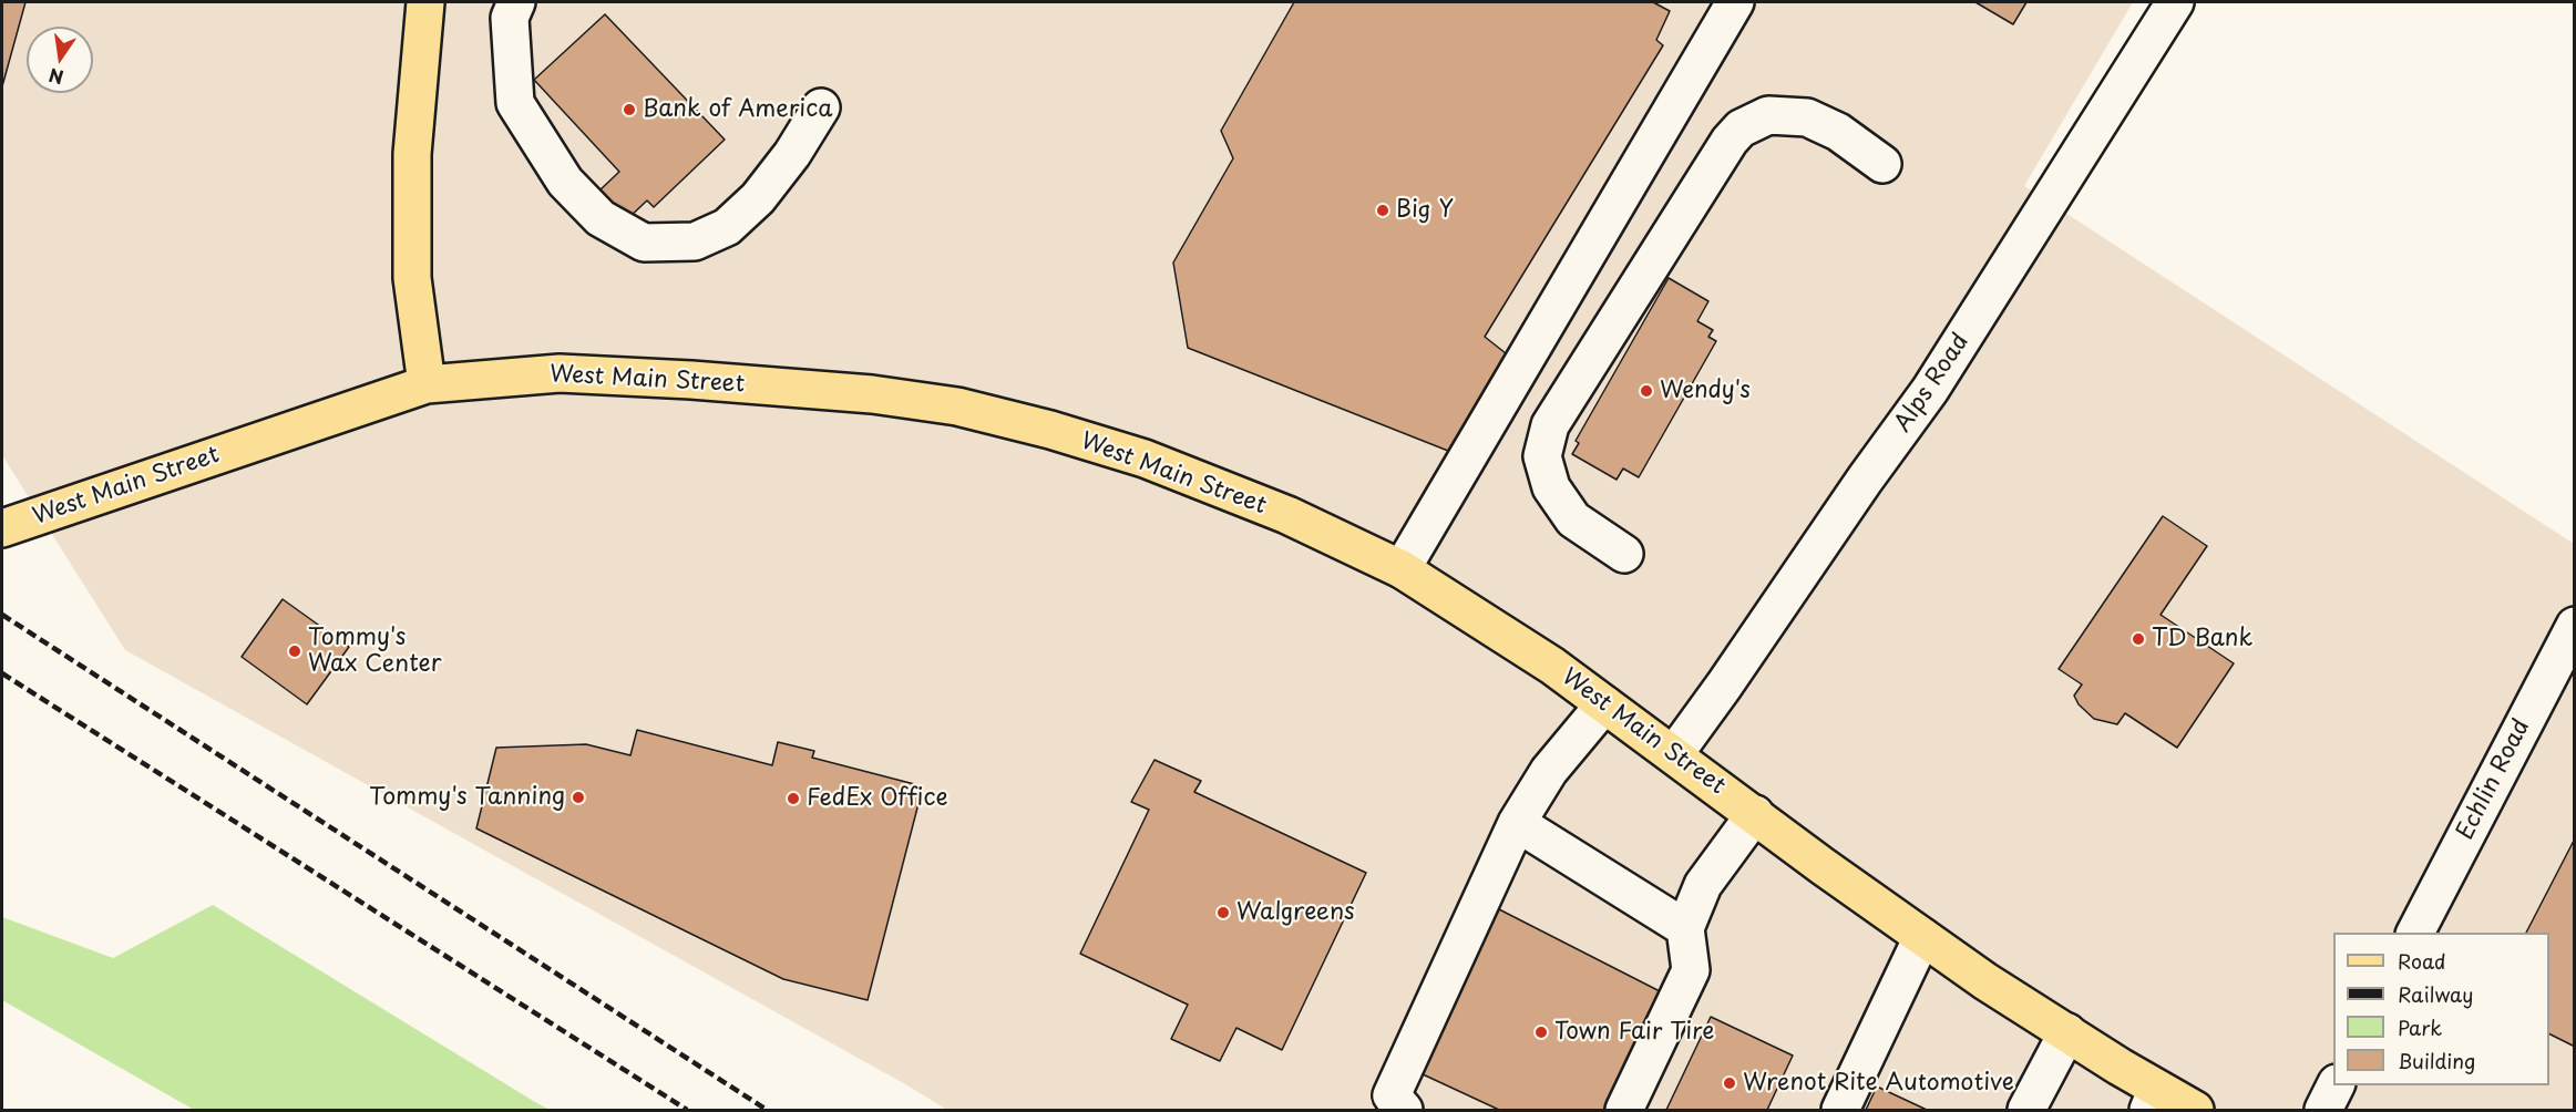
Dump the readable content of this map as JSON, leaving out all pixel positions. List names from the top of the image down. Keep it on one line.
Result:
{"streets":{"main road":["West Main Street"],"street":["Alps Road","Echlin Road"]},"crossings":[["West Main Street","Alps Road"]],"places":["Bank of America","Big Y","Wendy's","TD Bank","Tommy's Wax Center","Tommy's Tanning","FedEx Office","Walgreens","Town Fair Tire","Wrenot Rite Automotive"],"legend":["Road","Railway","Park","Building"],"north":"bottom"}
